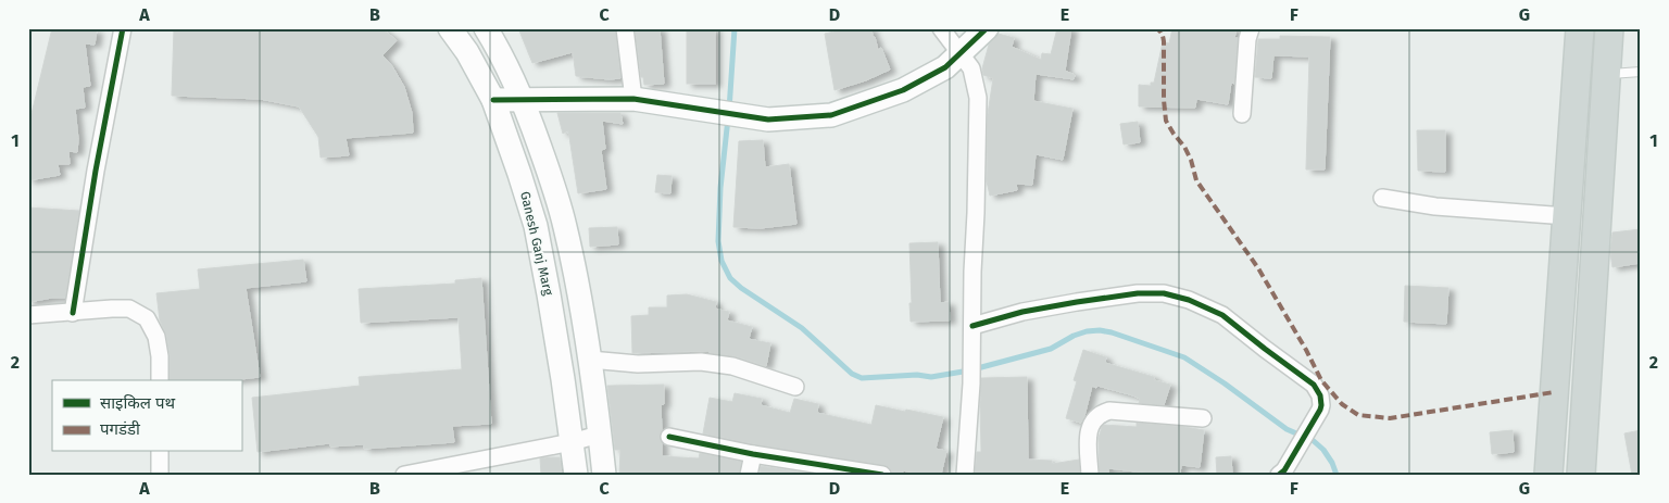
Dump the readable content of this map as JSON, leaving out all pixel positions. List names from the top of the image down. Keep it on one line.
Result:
{"streets":{"main road":["Ganesh Ganj Marg"]},"legend":["साइकिल पथ","पगडंडी"],"grid":{"columns":["A","B","C","D","E","F","G"],"rows":["1","2"]}}
